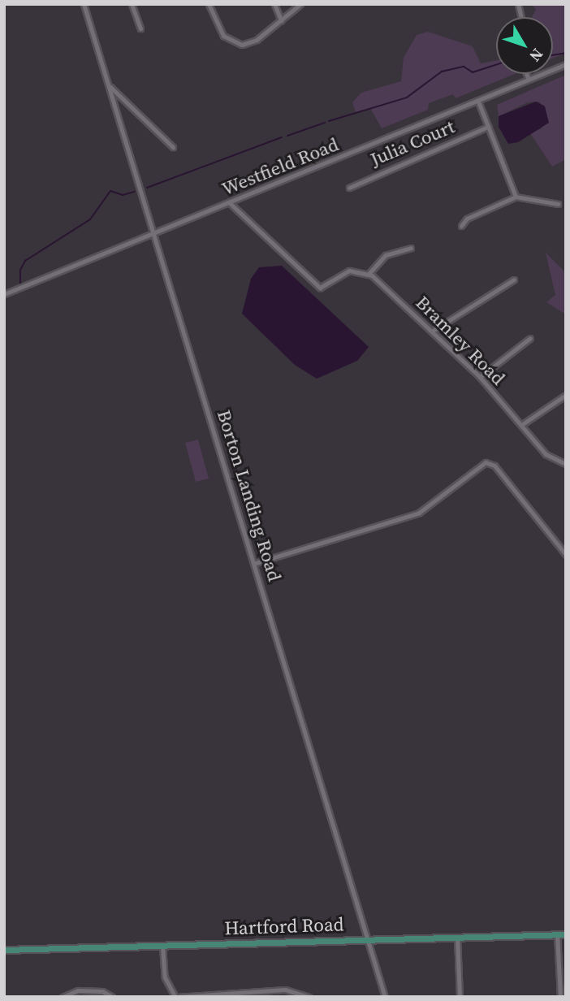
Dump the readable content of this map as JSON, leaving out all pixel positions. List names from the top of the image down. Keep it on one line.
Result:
{"streets":{"main road":["Hartford Road"],"street":["Julia Court","Westfield Road","Bramley Road","Borton Landing Road"]},"crossings":[["Westfield Road","Borton Landing Road"],["Borton Landing Road","Hartford Road"]],"north":"bottom right"}
